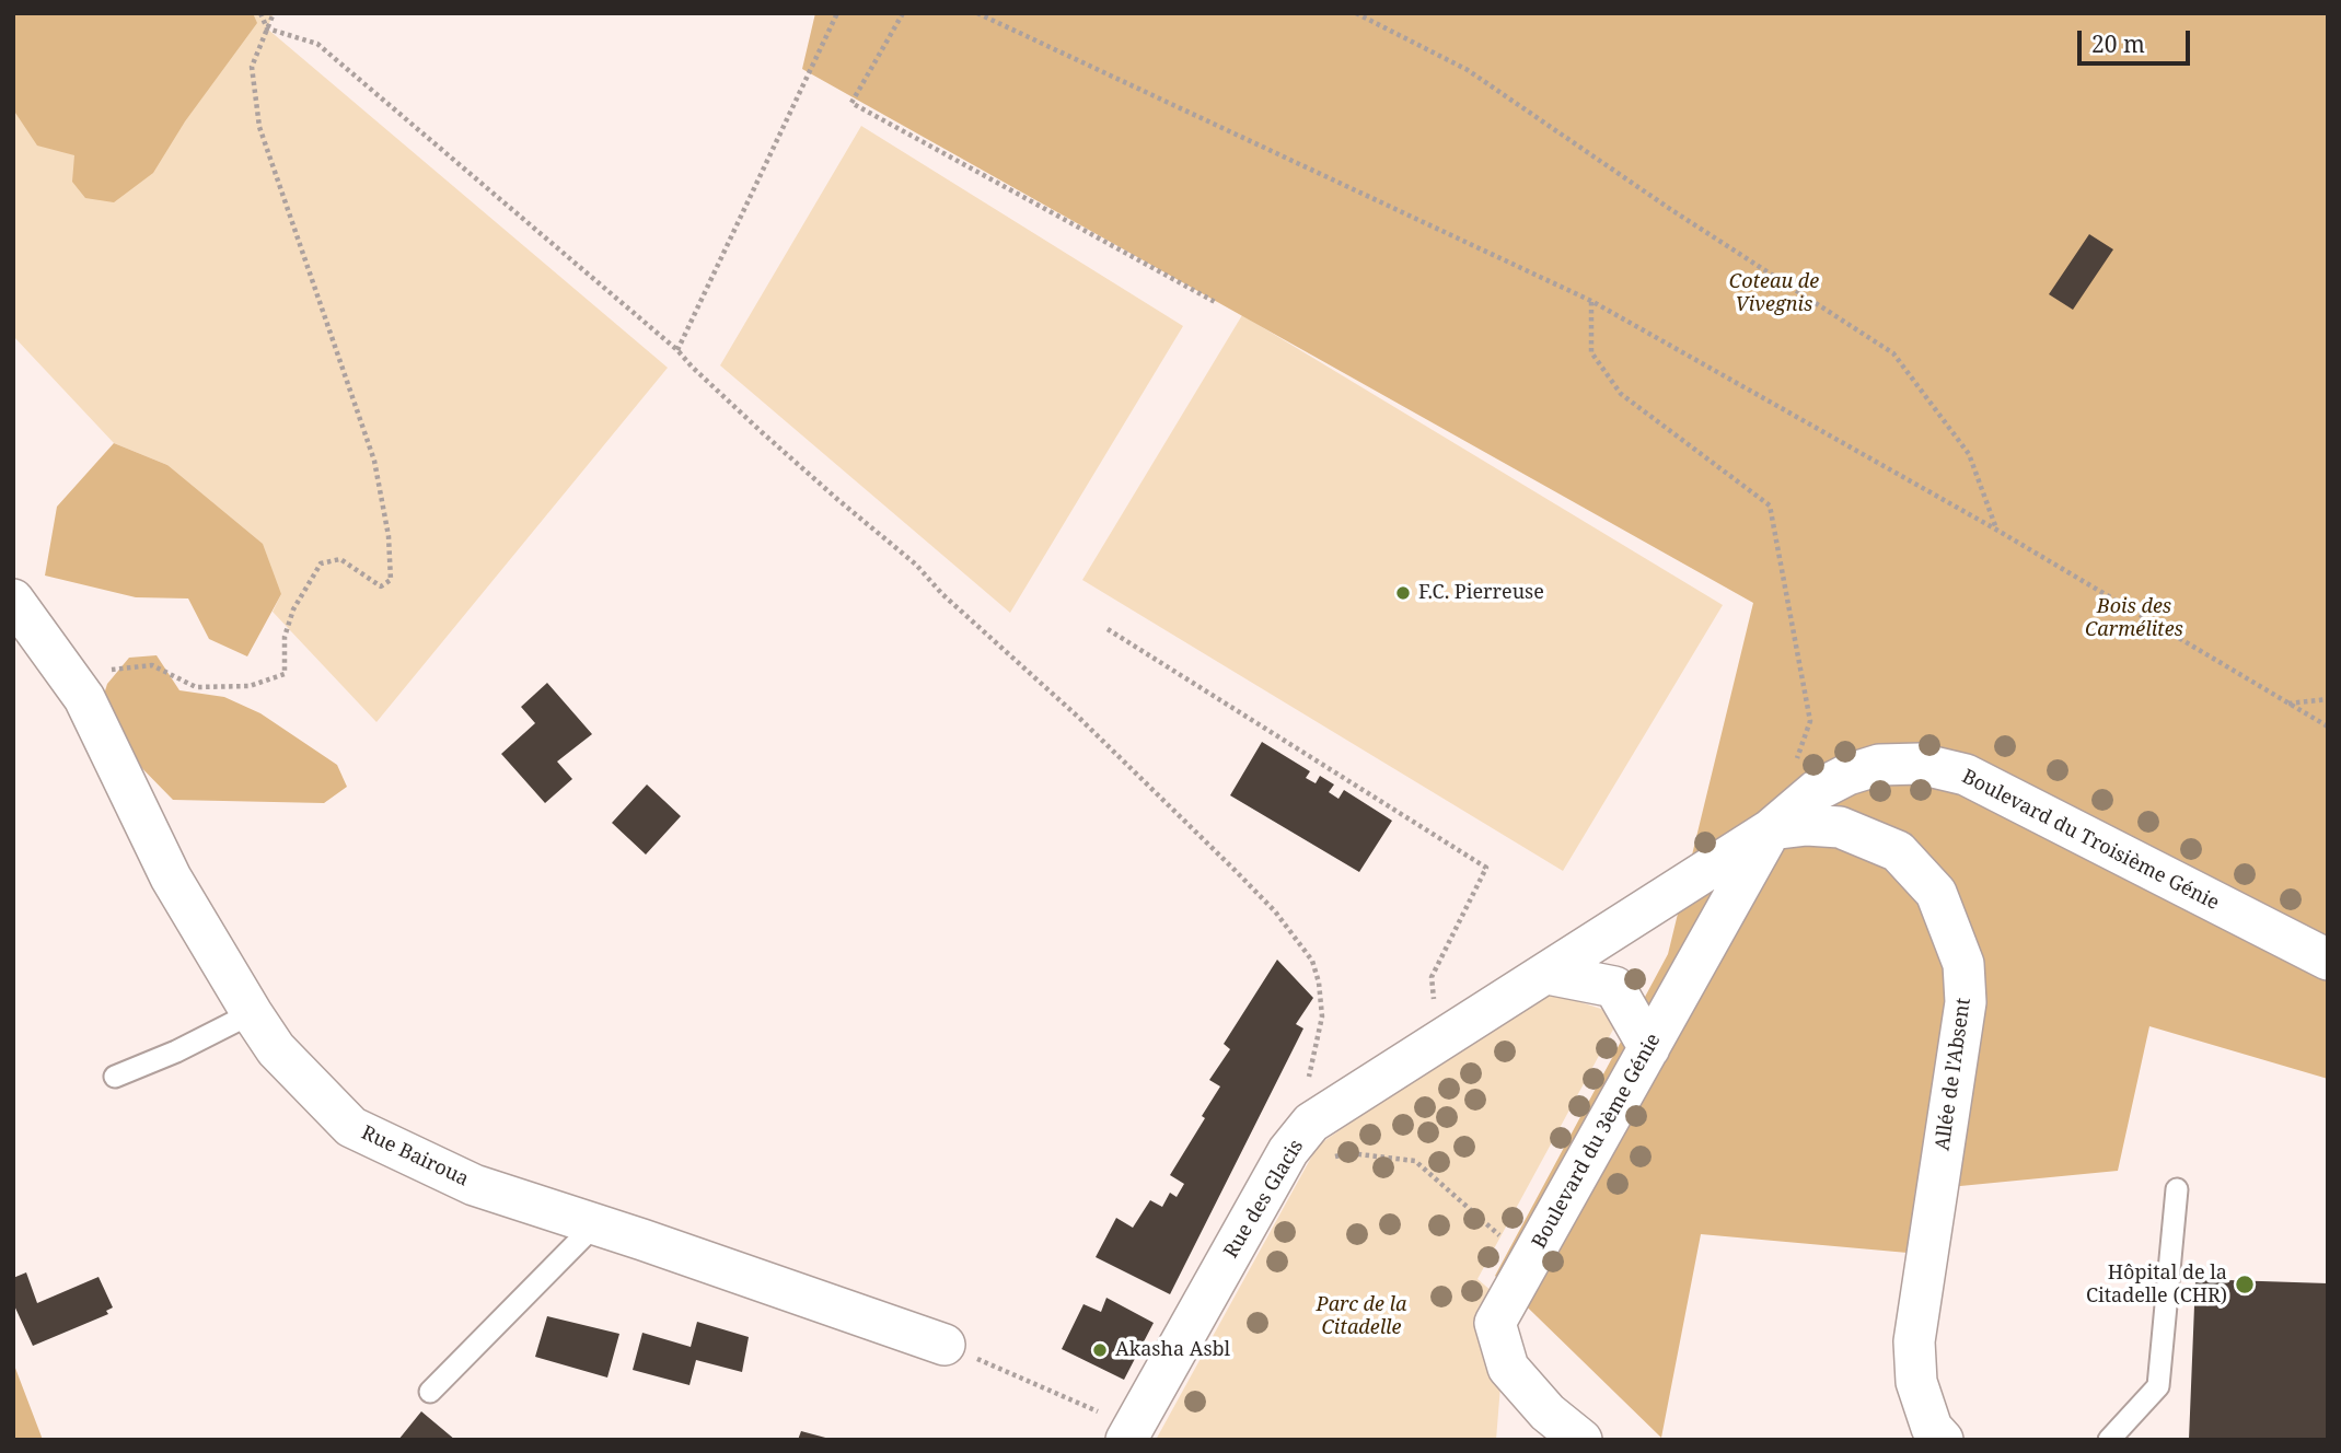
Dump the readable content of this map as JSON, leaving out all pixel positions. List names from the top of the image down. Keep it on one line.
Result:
{"streets":{"street":["Boulevard du Troisième Génie","Allée de l'Absent","Boulevard du 3ème Génie","Rue Bairoua","Rue des Glacis"]},"crossings":[["Boulevard du Troisième Génie","Allée de l'Absent"],["Boulevard du Troisième Génie","Boulevard du 3ème Génie"],["Boulevard du Troisième Génie","Rue des Glacis"],["Allée de l'Absent","Boulevard du 3ème Génie"],["Allée de l'Absent","Rue des Glacis"],["Boulevard du 3ème Génie","Rue des Glacis"]],"parks":["Coteau de Vivegnis","Bois des Carmélites","Parc de la Citadelle"],"places":["F.C. Pierreuse","Hôpital de la Citadelle (CHR)","Akasha Asbl"],"scale_bar":"20 m"}
